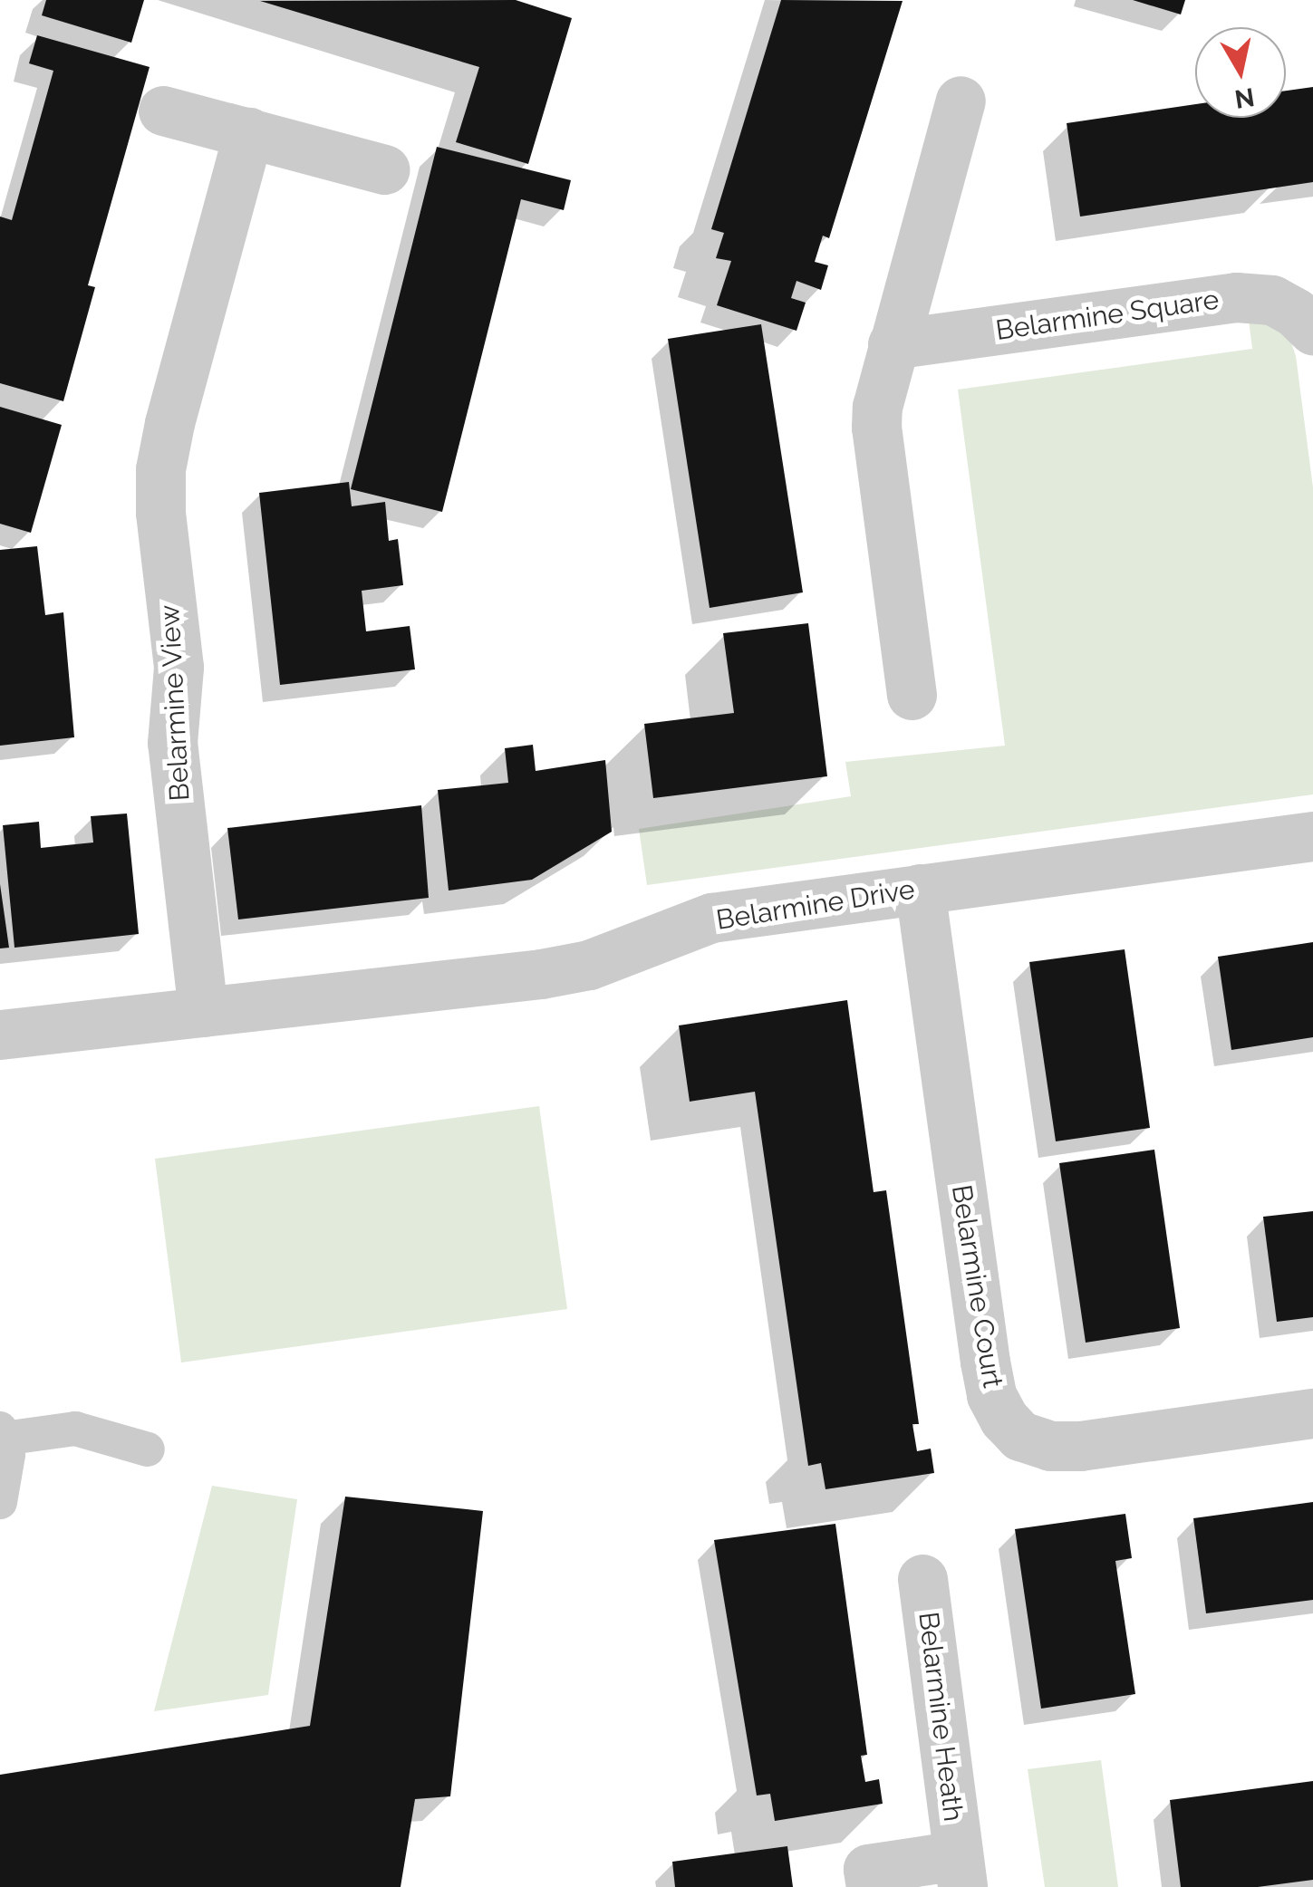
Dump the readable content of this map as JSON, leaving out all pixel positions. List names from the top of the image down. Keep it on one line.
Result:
{"streets":{"street":["Belarmine Square","Belarmine View","Belarmine Drive","Belarmine Court","Belarmine Heath"]},"crossings":[["Belarmine View","Belarmine Drive"],["Belarmine Drive","Belarmine Court"]],"north":"bottom"}
